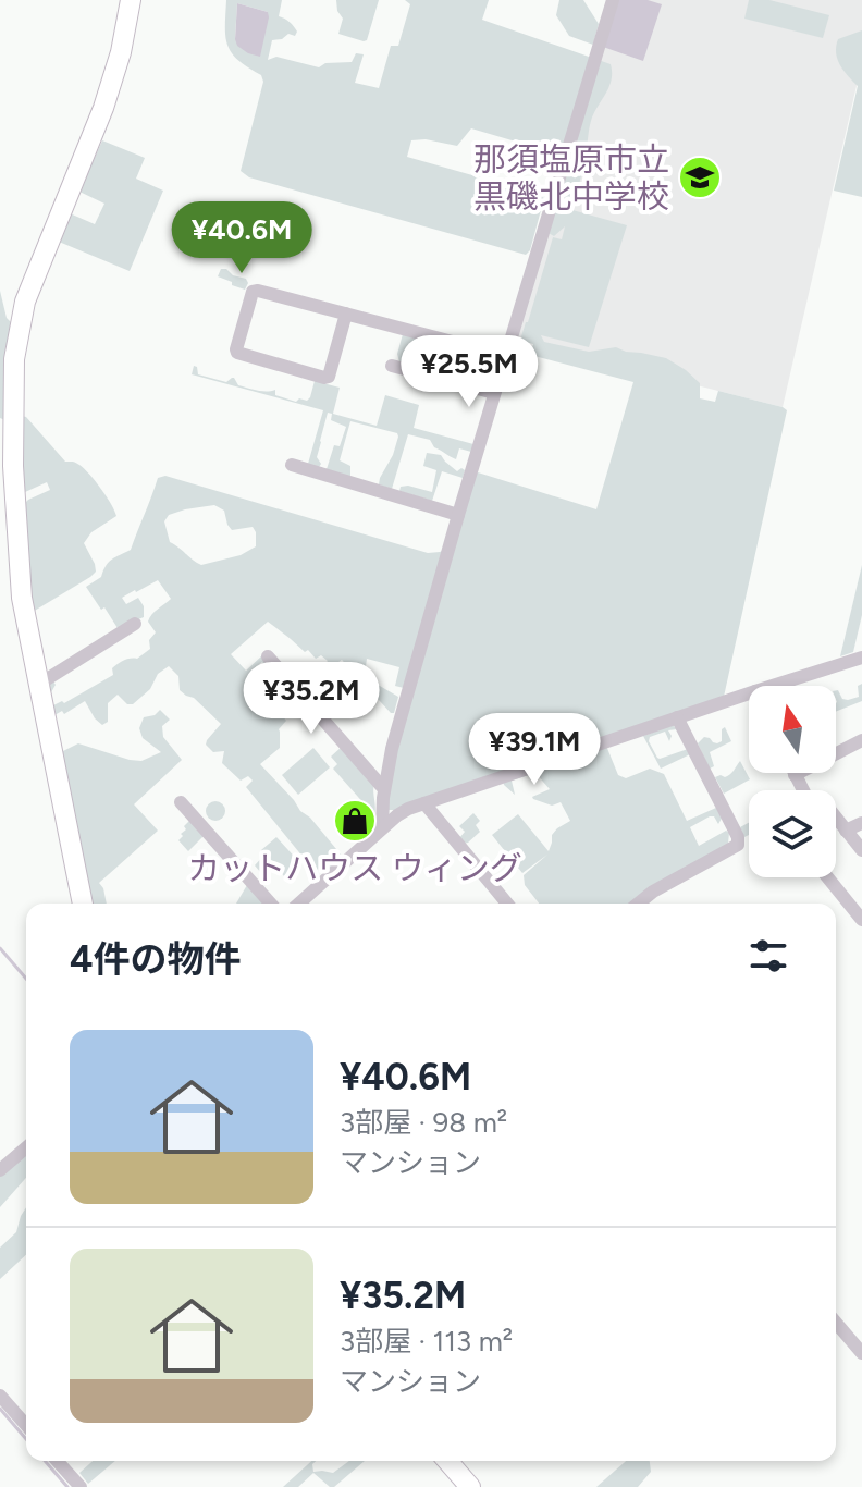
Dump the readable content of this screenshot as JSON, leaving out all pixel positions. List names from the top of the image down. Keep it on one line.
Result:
{"places":{"school or university":["那須塩原市立 黒磯北中学校"],"shop":["カットハウス ウィング"]},"north":"top","page":{"price":["¥40.6M","¥25.5M","¥35.2M","¥39.1M"],"heading":"4件の物件","list":[{"name":"¥40.6M","note":"3部屋 · 98 m² · マンション"},{"name":"¥35.2M","note":"3部屋 · 113 m² · マンション"}]}}
